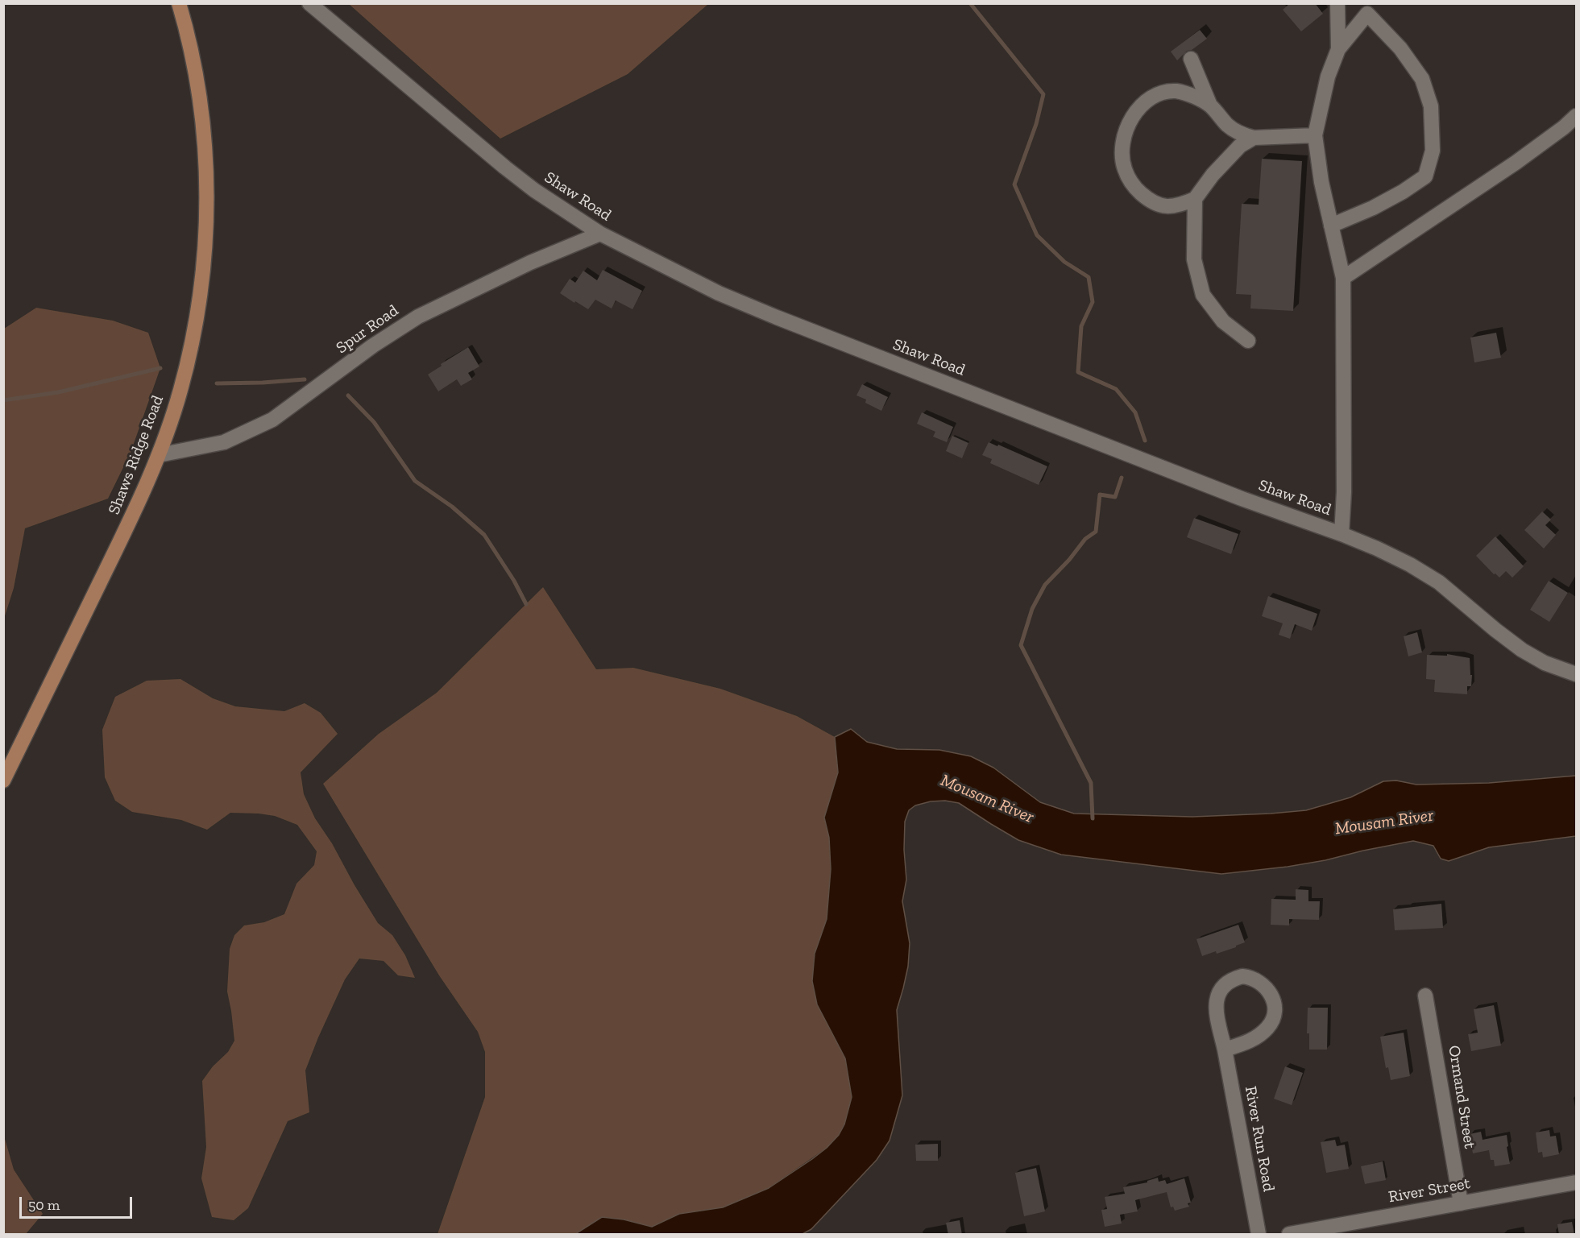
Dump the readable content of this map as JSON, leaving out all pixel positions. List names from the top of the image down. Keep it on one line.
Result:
{"streets":{"main road":["Shaws Ridge Road"],"street":["Shaw Road","Spur Road","Ormand Street","River Run Road","River Street"]},"crossings":[["Shaw Road","Spur Road"],["Spur Road","Shaws Ridge Road"],["Ormand Street","River Street"]],"water":["Mousam River"],"scale_bar":"50 m"}
